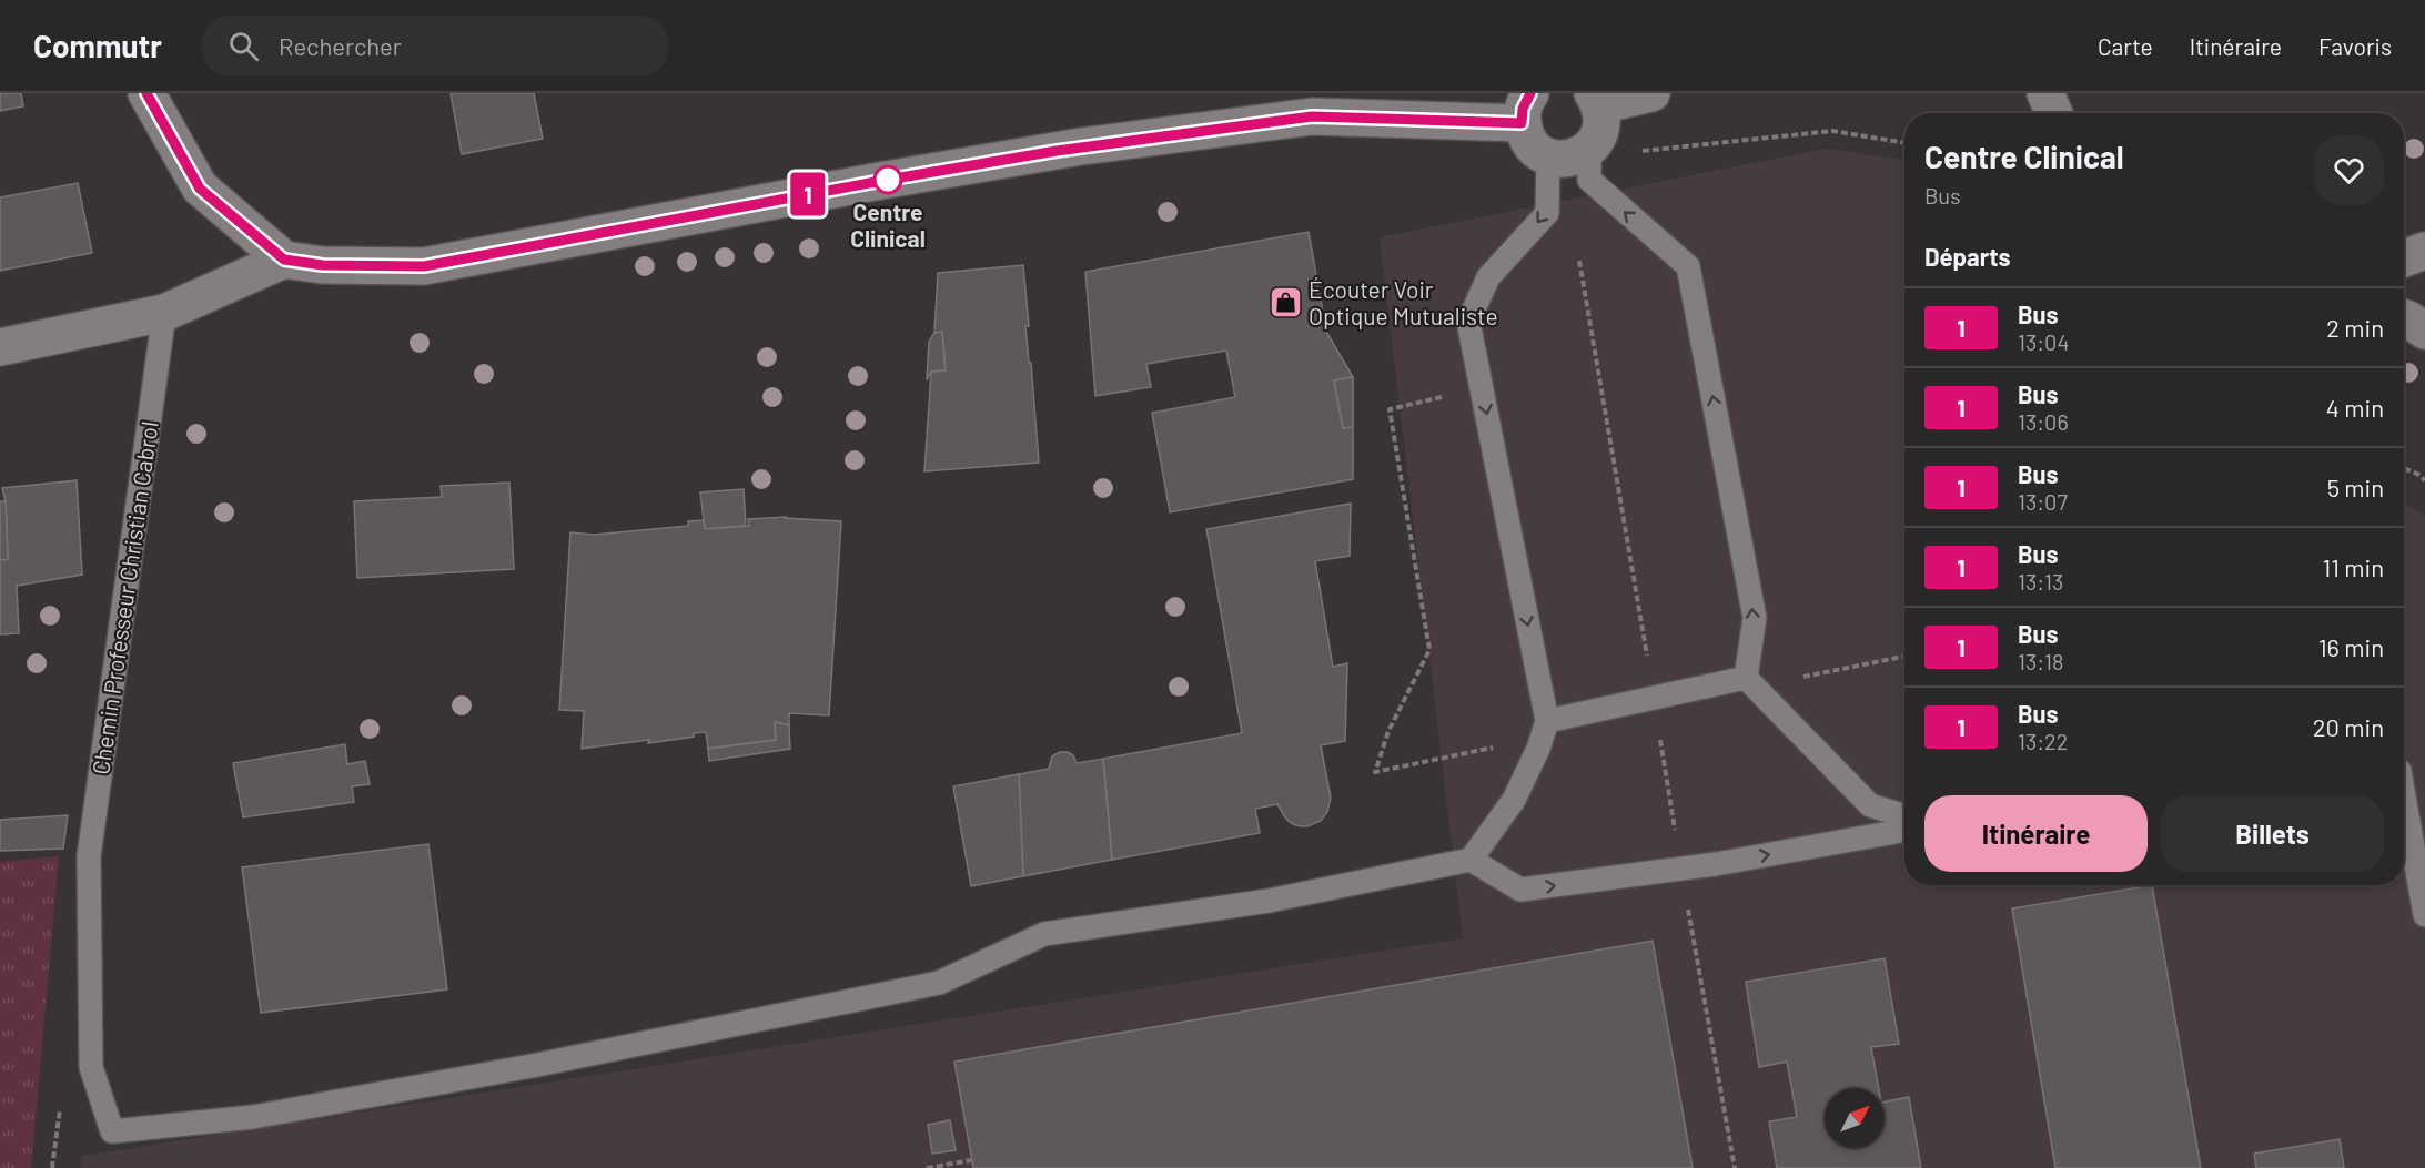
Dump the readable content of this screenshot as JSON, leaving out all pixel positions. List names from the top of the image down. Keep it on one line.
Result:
{"streets":{"lane":["Chemin Professeur Christian Cabrol"]},"places":{"other":["Centre Clinical"],"shop":["Écouter Voir Optique Mutualiste"]},"lines":["bus line 1"],"north":"top right","page":{"header":"Commutr","search":"Rechercher","nav":["Carte","Itinéraire","Favoris"],"on_map":"1","heading":[["Centre Clinical","Bus"],"Départs"],"list":[{"mark":"1","name":"Bus","note":"13:04","value":"2 min"},{"mark":"1","name":"Bus","note":"13:06","value":"4 min"},{"mark":"1","name":"Bus","note":"13:07","value":"5 min"},{"mark":"1","name":"Bus","note":"13:13","value":"11 min"},{"mark":"1","name":"Bus","note":"13:18","value":"16 min"},{"mark":"1","name":"Bus","note":"13:22","value":"20 min"}],"buttons":["Itinéraire","Billets"]}}
